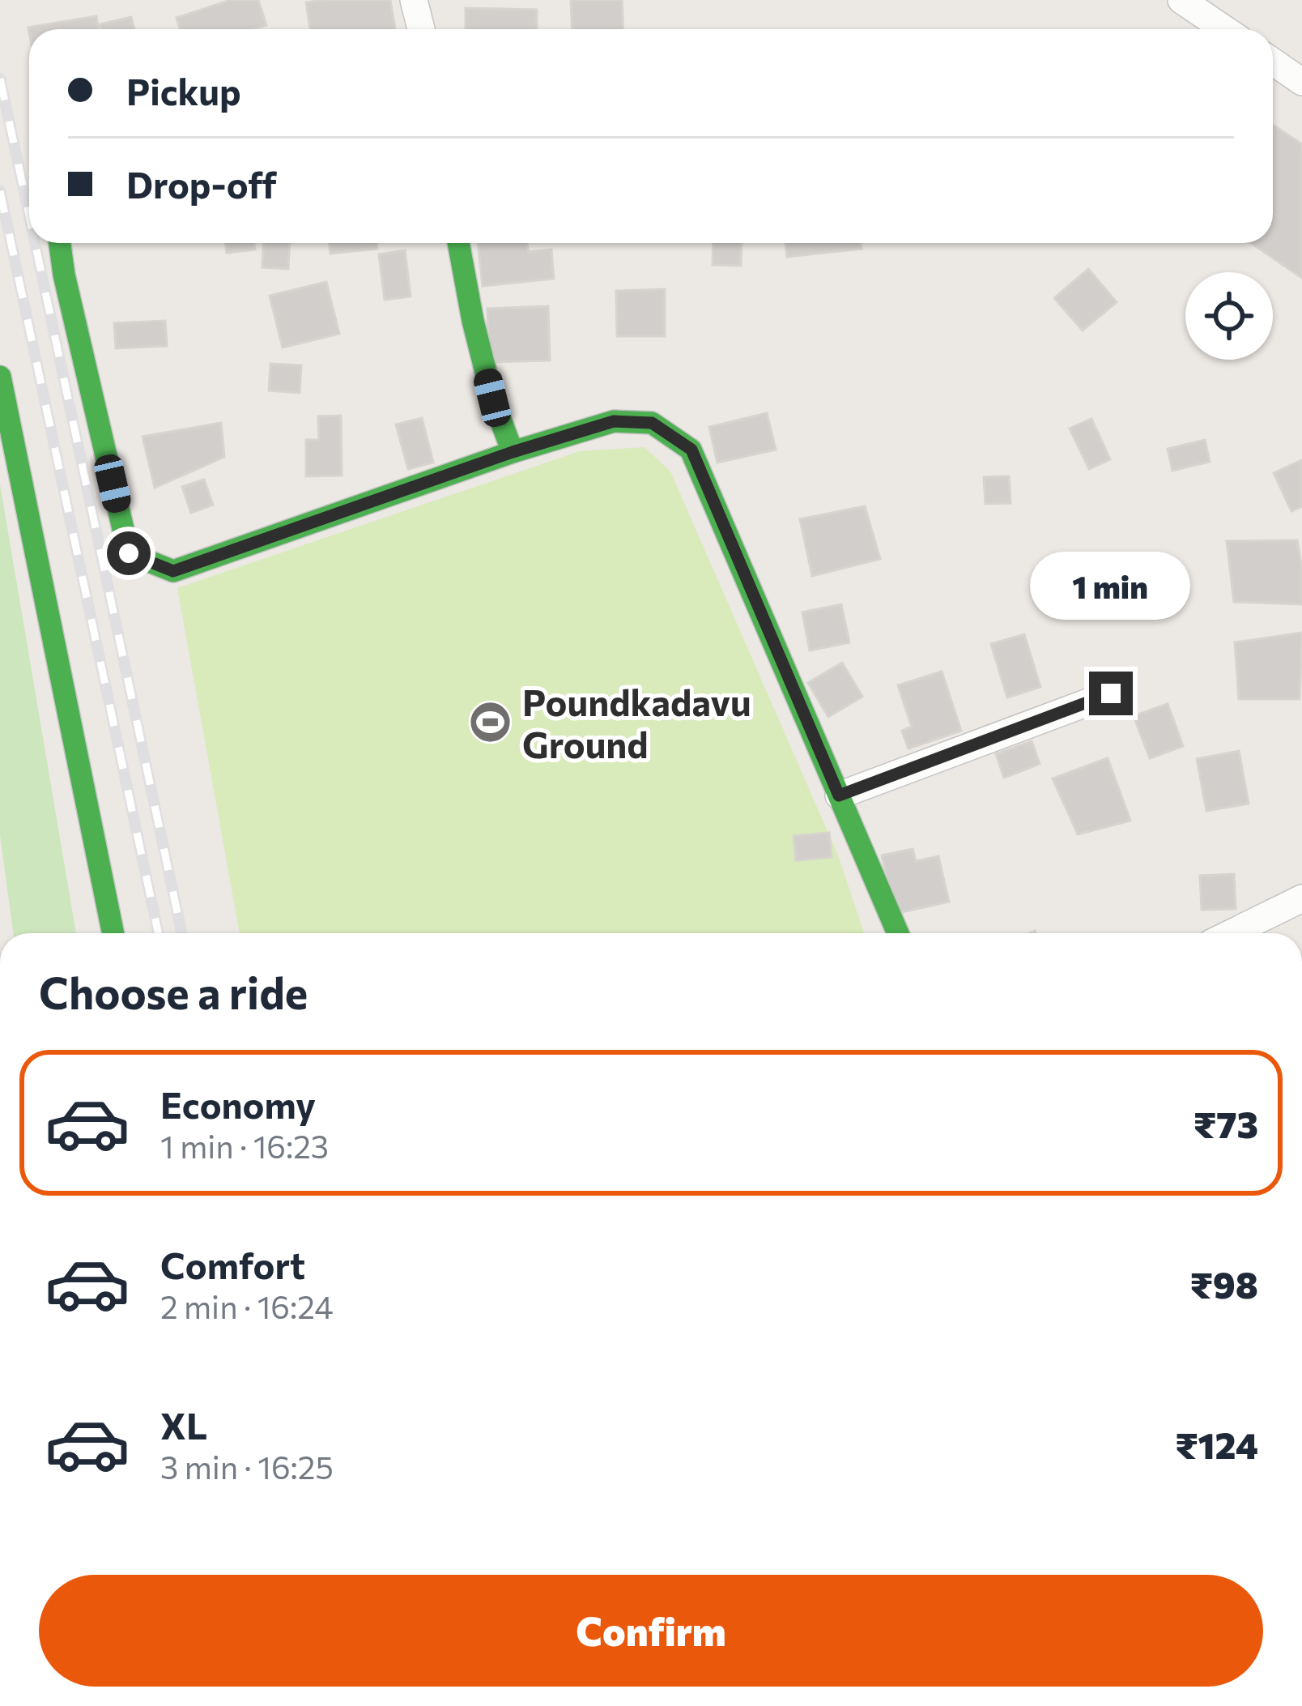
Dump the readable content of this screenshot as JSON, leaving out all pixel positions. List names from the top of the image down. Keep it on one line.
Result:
{"places":{"sports":["Poundkadavu Ground"]},"page":{"banner":["Pickup","Drop-off"],"bubble":"1 min","heading":"Choose a ride","list":[{"name":"Economy","note":"1 min · 16:23","value":"₹73"},{"name":"Comfort","note":"2 min · 16:24","value":"₹98"},{"name":"XL","note":"3 min · 16:25","value":"₹124"}],"buttons":"Confirm"}}
